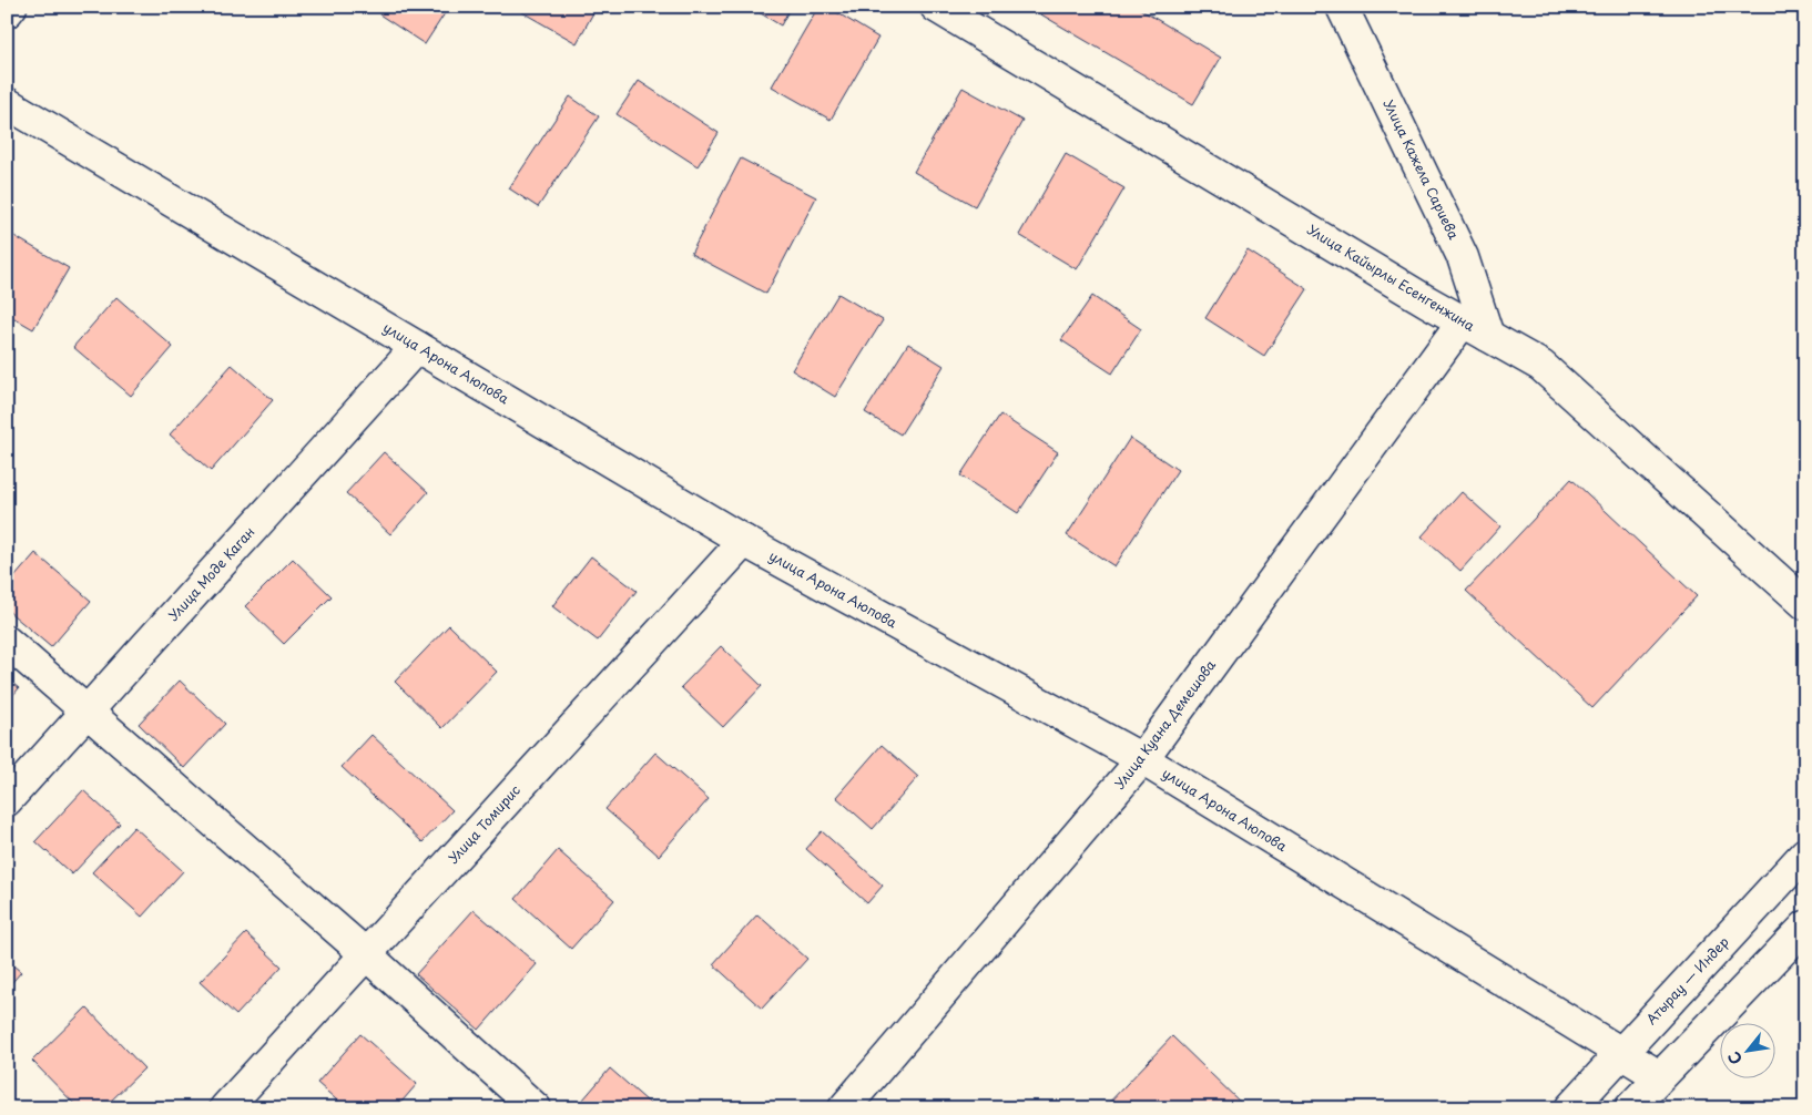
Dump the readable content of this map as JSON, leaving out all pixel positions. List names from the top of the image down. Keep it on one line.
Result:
{"streets":{"street":["Улица Кажела Сариева","Улица Кайырлы Есенгенжина","улица Арона Аюпова","Улица Моде Каган","Улица Куана Демешова","Улица Томирис","Атырау — Индер"]},"crossings":[["Улица Кажела Сариева","Улица Кайырлы Есенгенжина"],["Улица Кайырлы Есенгенжина","Улица Куана Демешова"],["улица Арона Аюпова","Улица Моде Каган"],["улица Арона Аюпова","Улица Куана Демешова"],["улица Арона Аюпова","Улица Томирис"],["улица Арона Аюпова","Атырау — Индер"]],"north":"bottom left"}
